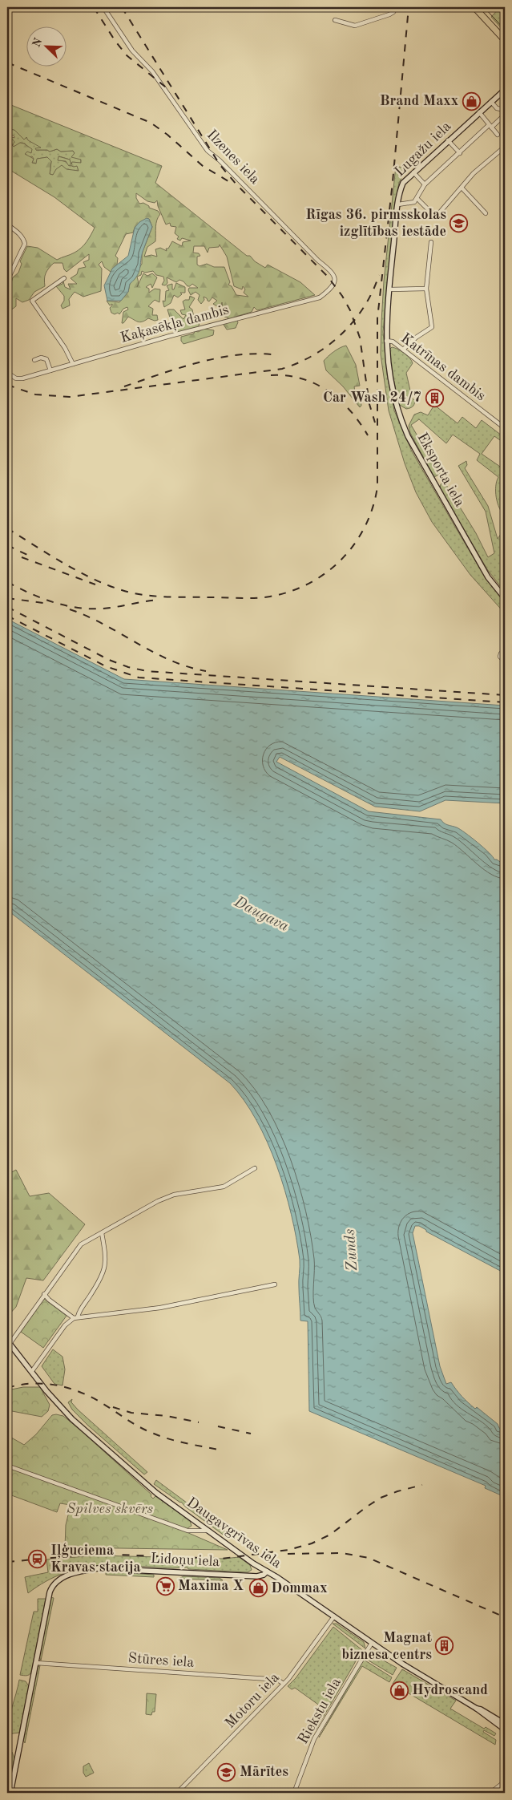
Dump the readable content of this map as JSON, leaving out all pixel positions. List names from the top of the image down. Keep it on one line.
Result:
{"streets":{"street":["Lugažu iela","Ilzenes iela","Kaķasēkļa dambis","Katrīnas dambis","Eksporta iela","Daugavgrīvas iela","Lidoņu iela","Stūres iela","Motoru iela","Riekstu iela"]},"crossings":[["Lugažu iela","Katrīnas dambis"],["Lugažu iela","Eksporta iela"],["Ilzenes iela","Kaķasēkļa dambis"],["Katrīnas dambis","Eksporta iela"],["Daugavgrīvas iela","Lidoņu iela"],["Daugavgrīvas iela","Motoru iela"],["Daugavgrīvas iela","Riekstu iela"],["Lidoņu iela","Stūres iela"],["Stūres iela","Motoru iela"]],"water":["Daugava","Zunds"],"parks":["Spilves skvērs"],"places":{"shop":["Brand Maxx","Dommax","Hydroscand"],"school or university":["Rīgas 36. pirmsskolas izglītības iestāde","Mārītes"],"building":["Car Wash 24/7","Magnat biznesa centrs"],"station":["Iļģuciema Kravas stacija"],"supermarket":["Maxima X"]},"north":"top left"}
